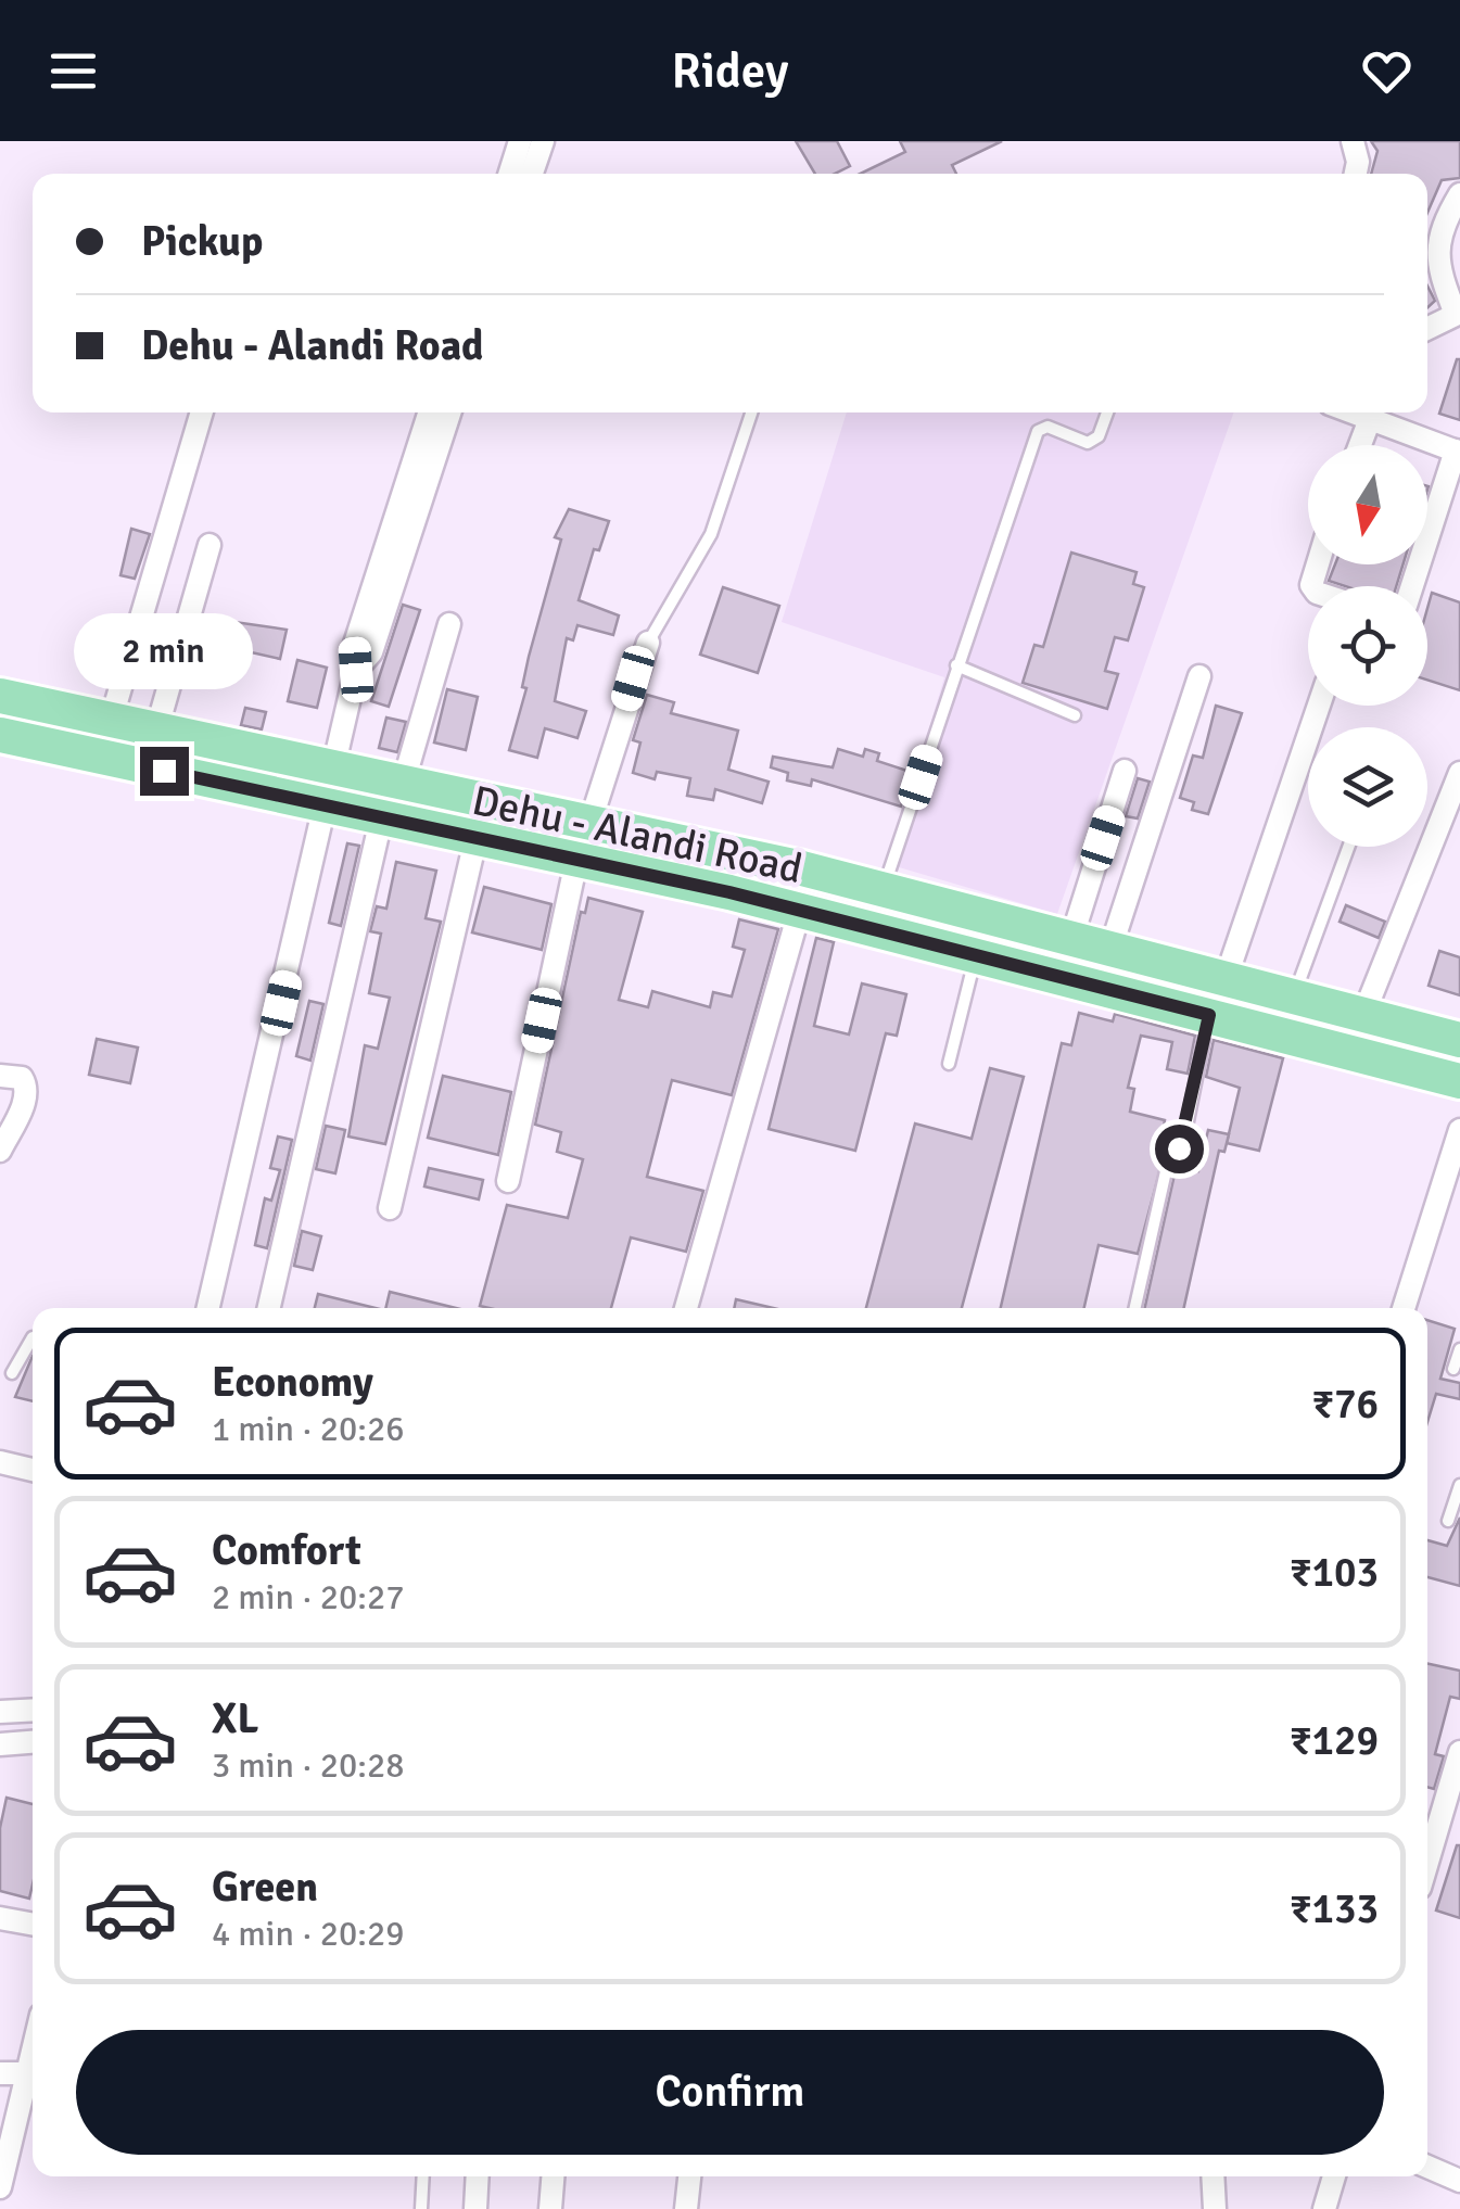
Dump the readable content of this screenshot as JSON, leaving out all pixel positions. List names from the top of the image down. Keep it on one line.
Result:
{"streets":{"main road":["Dehu - Alandi Road"]},"north":"bottom","page":{"header":"Ridey","banner":["Pickup","Dehu - Alandi Road"],"bubble":"2 min","list":[{"name":"Economy","note":"1 min · 20:26","value":"₹76"},{"name":"Comfort","note":"2 min · 20:27","value":"₹103"},{"name":"XL","note":"3 min · 20:28","value":"₹129"},{"name":"Green","note":"4 min · 20:29","value":"₹133"}],"buttons":"Confirm"}}
